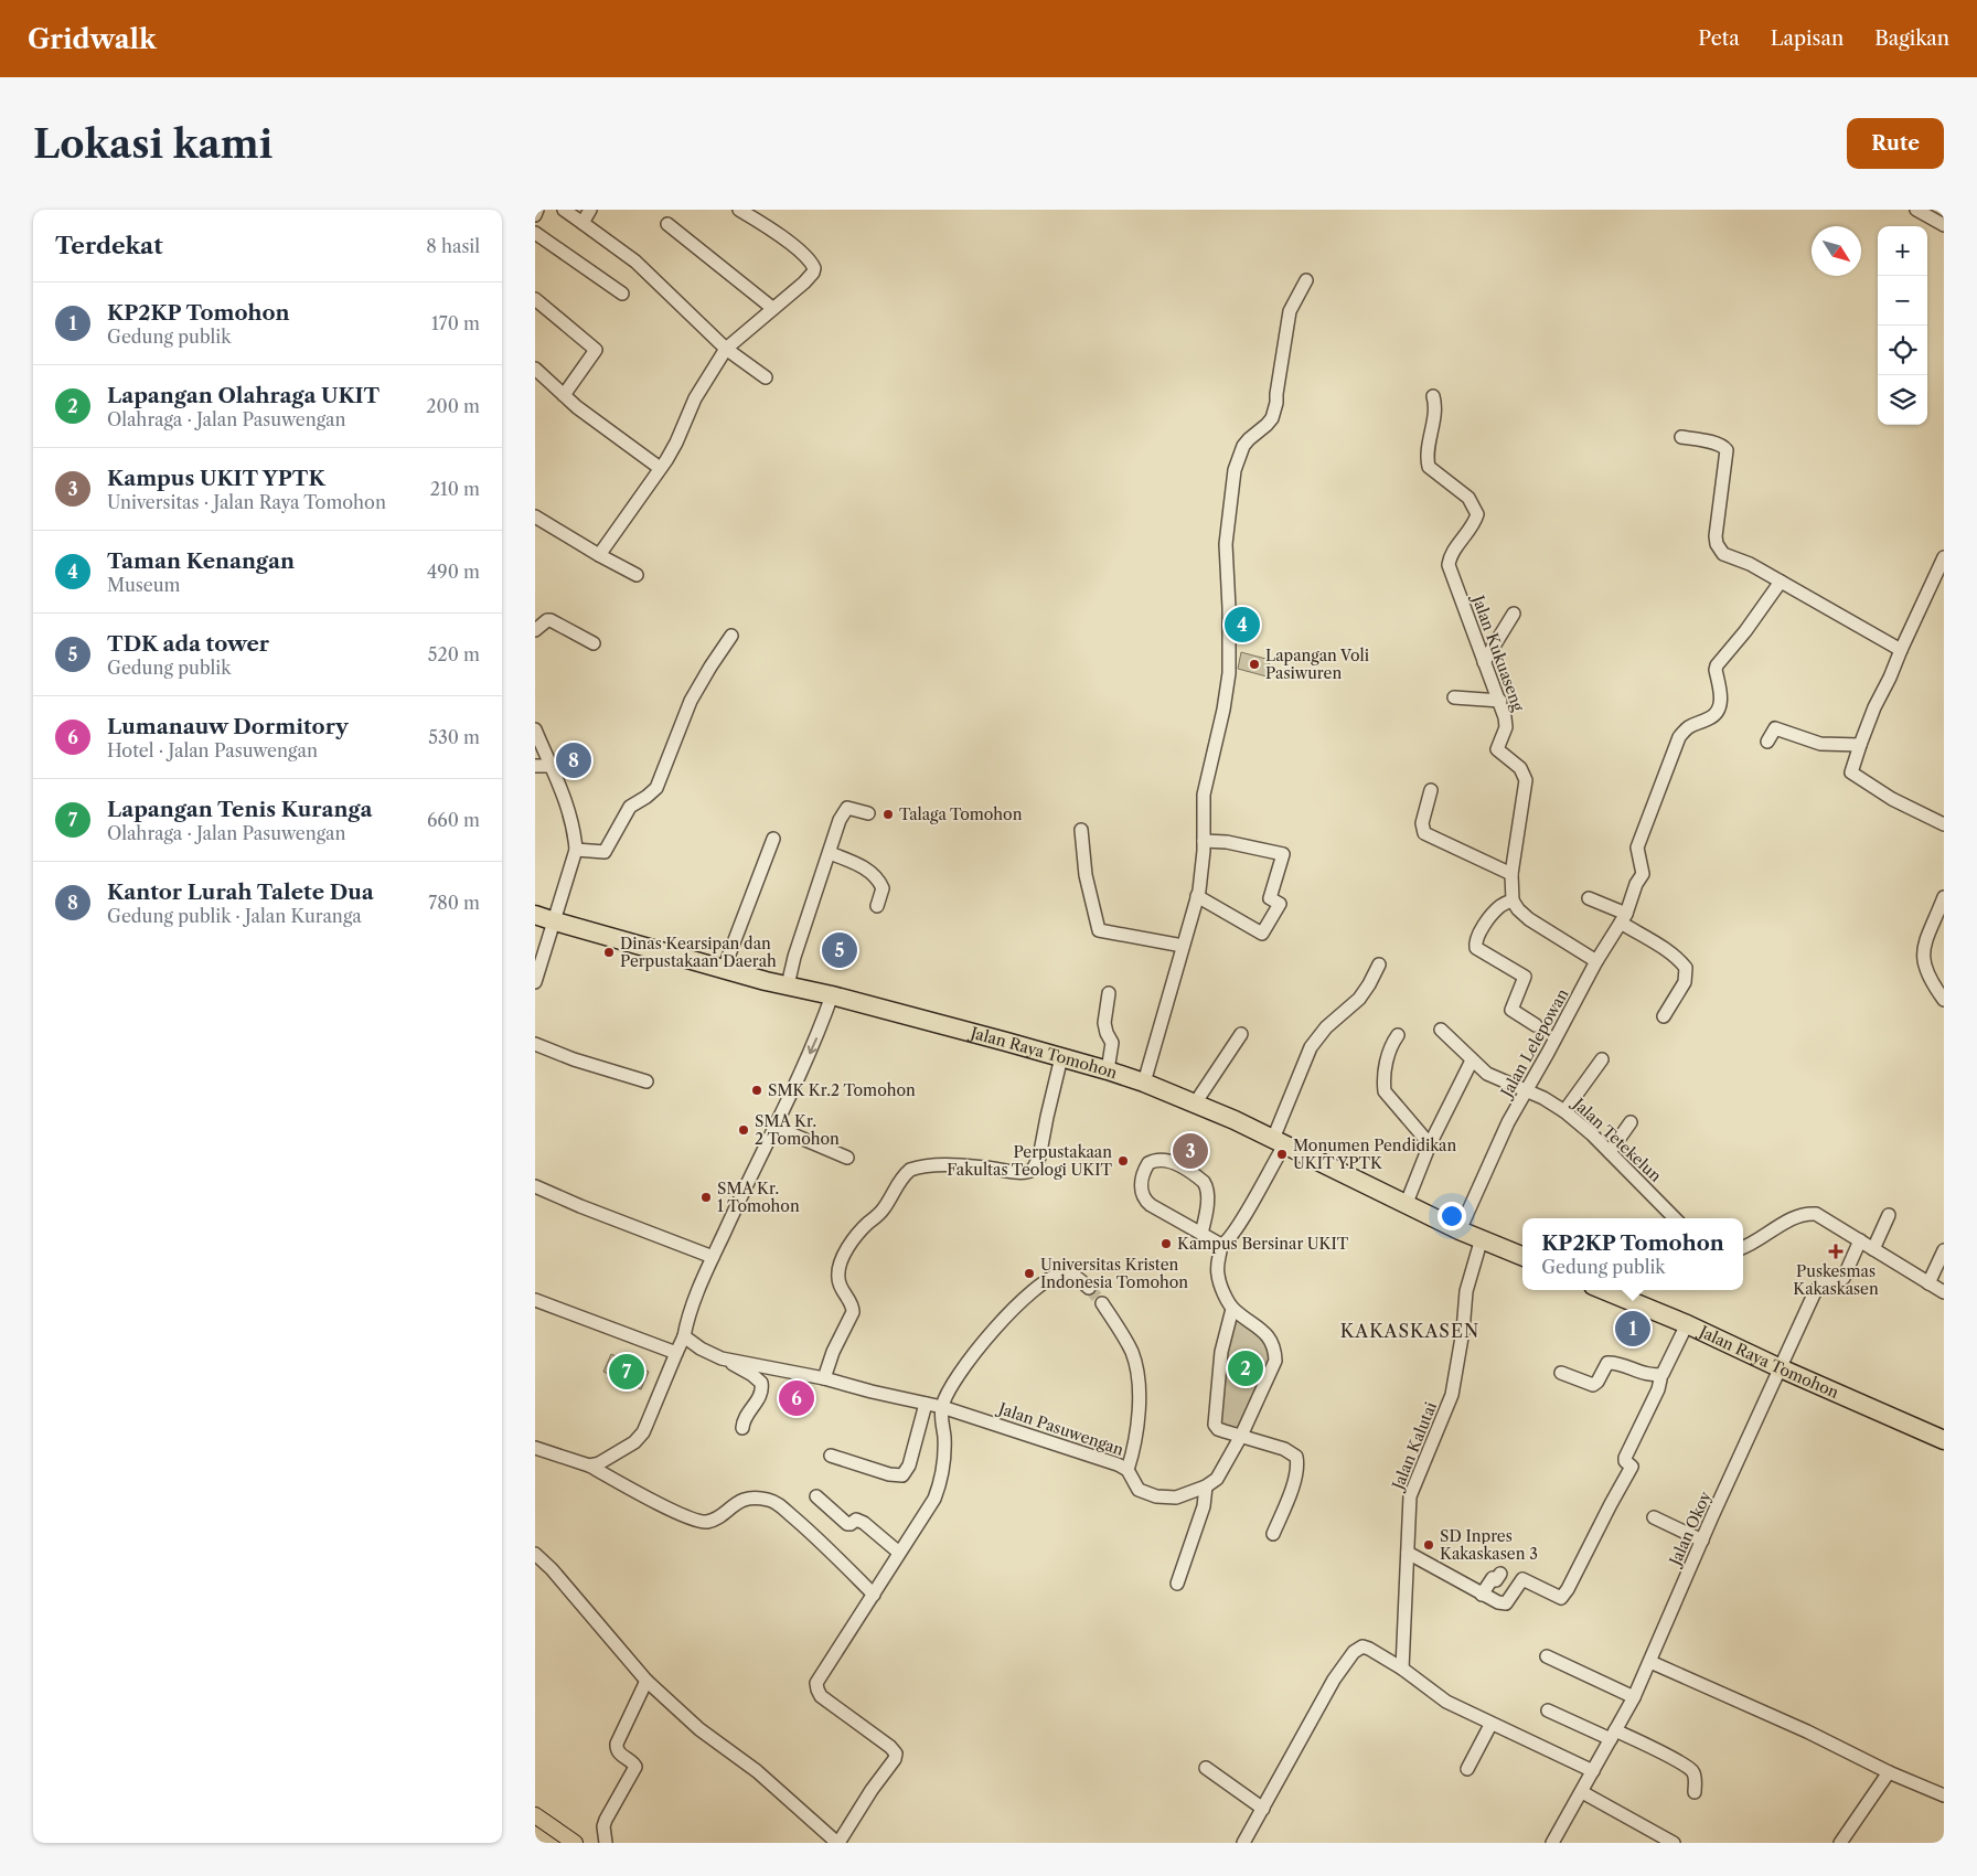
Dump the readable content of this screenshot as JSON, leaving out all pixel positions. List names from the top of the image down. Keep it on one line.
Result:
{"streets":{"highway":["Jalan Raya Tomohon"],"street":["Jalan Kukuaseng","Jalan Lelepowan","Jalan Tetekelun","Jalan Pasuwengan","Jalan Kalutai","Jalan Okoy"]},"crossings":[["Jalan Lelepowan","Jalan Raya Tomohon"],["Jalan Lelepowan","Jalan Tetekelun"],["Jalan Raya Tomohon","Jalan Kalutai"],["Jalan Raya Tomohon","Jalan Okoy"]],"districts":["KAKASKASEN"],"places":{"other":["Lapangan Voli Pasiwuren","Talaga Tomohon","Dinas Kearsipan dan Perpustakaan Daerah","SMK Kr.2 Tomohon","SMA Kr. 2 Tomohon","Monumen Pendidikan UKIT YPTK","Perpustakaan Fakultas Teologi UKIT","SMA Kr. 1 Tomohon","Kampus Bersinar UKIT","Universitas Kristen Indonesia Tomohon","SD Inpres Kakaskasen 3"],"health":["Puskesmas Kakaskasen"]},"north":"bottom right","page":{"header":"Gridwalk","nav":["Peta","Lapisan","Bagikan"],"buttons":"Rute","title":"Lokasi kami","heading":["Terdekat","8 hasil"],"map_buttons":["+","−"],"list":[{"mark":"1","name":"KP2KP Tomohon","note":"Gedung publik","value":"170 m"},{"mark":"2","name":"Lapangan Olahraga UKIT","note":"Olahraga · Jalan Pasuwengan","value":"200 m"},{"mark":"3","name":"Kampus UKIT YPTK","note":"Universitas · Jalan Raya Tomohon","value":"210 m"},{"mark":"4","name":"Taman Kenangan","note":"Museum","value":"490 m"},{"mark":"5","name":"TDK ada tower","note":"Gedung publik","value":"520 m"},{"mark":"6","name":"Lumanauw Dormitory","note":"Hotel · Jalan Pasuwengan","value":"530 m"},{"mark":"7","name":"Lapangan Tenis Kuranga","note":"Olahraga · Jalan Pasuwengan","value":"660 m"},{"mark":"8","name":"Kantor Lurah Talete Dua","note":"Gedung publik · Jalan Kuranga","value":"780 m"}],"pins":["4","8","5","3","1","2","7","6"],"popup":["KP2KP Tomohon","Gedung publik"]}}
